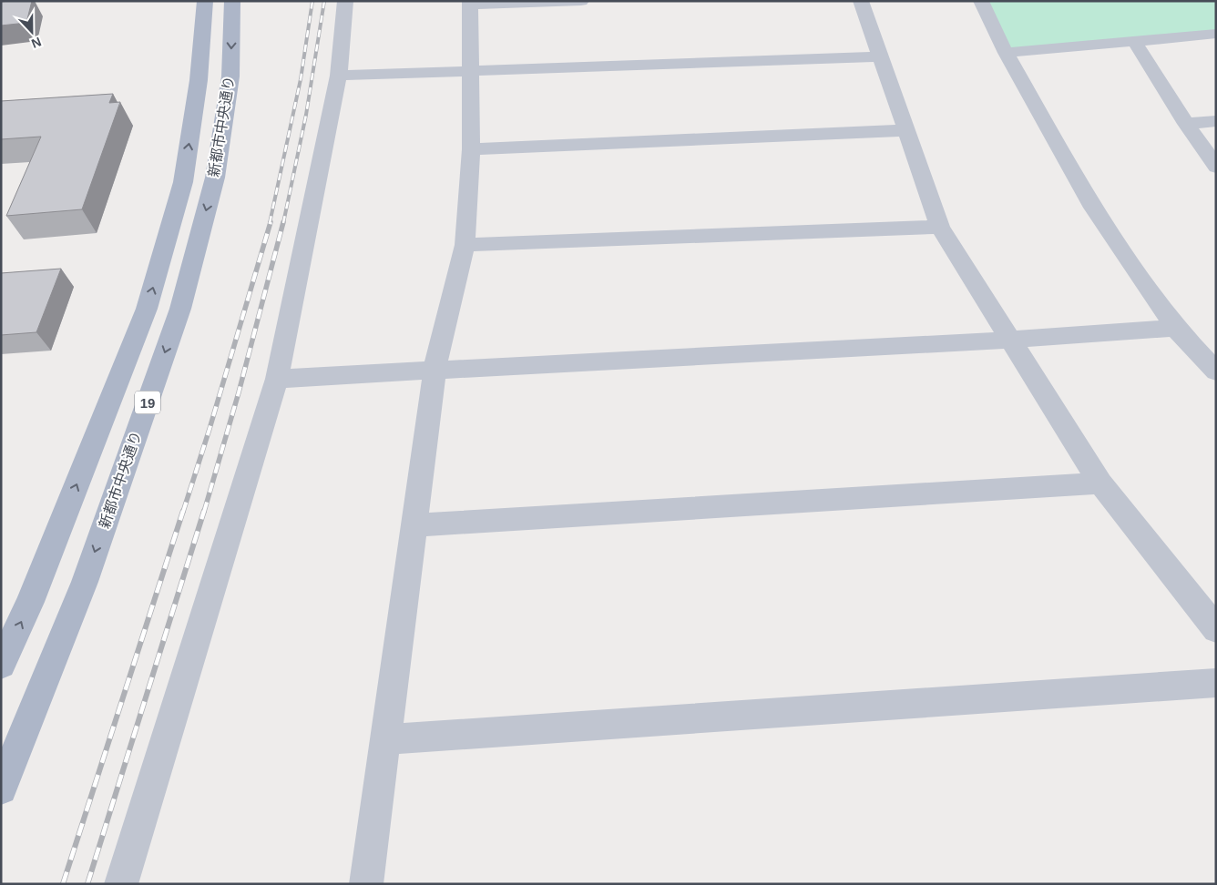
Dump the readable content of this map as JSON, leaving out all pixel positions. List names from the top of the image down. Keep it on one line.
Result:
{"streets":{"main road":["新都市中央通り","19"]},"north":"bottom"}
